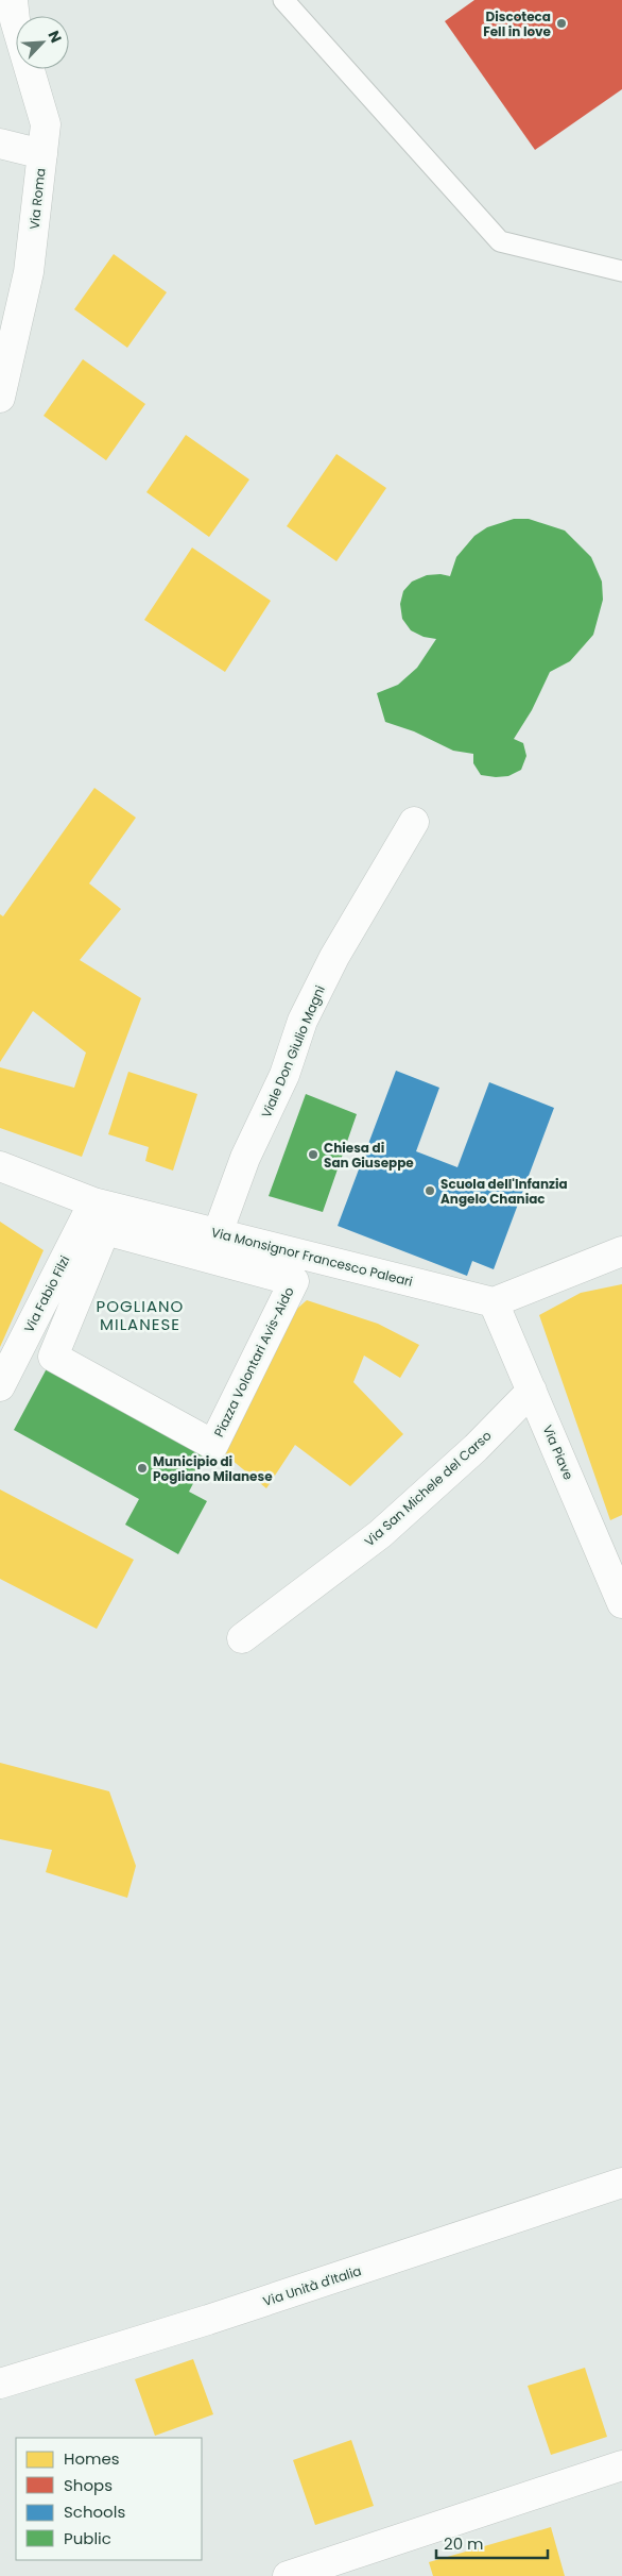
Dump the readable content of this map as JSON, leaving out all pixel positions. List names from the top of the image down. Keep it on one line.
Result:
{"streets":{"street":["Via Roma","Viale Don Giulio Magni","Via Monsignor Francesco Paleari","Via Fabio Filzi","Piazza Volontari Avis-Aido","Via Piave","Via San Michele del Carso","Via Unità d'Italia"]},"crossings":[["Viale Don Giulio Magni","Via Monsignor Francesco Paleari"],["Via Monsignor Francesco Paleari","Via Fabio Filzi"],["Via Monsignor Francesco Paleari","Via Piave"],["Via Piave","Via San Michele del Carso"]],"districts":["POGLIANO MILANESE"],"places":["Discoteca Fell in love","Chiesa di San Giuseppe","Scuola dell'Infanzia Angelo Chaniac","Municipio di Pogliano Milanese"],"legend":["Homes","Shops","Schools","Public"],"scale_bar":"20 m","north":"top right"}
